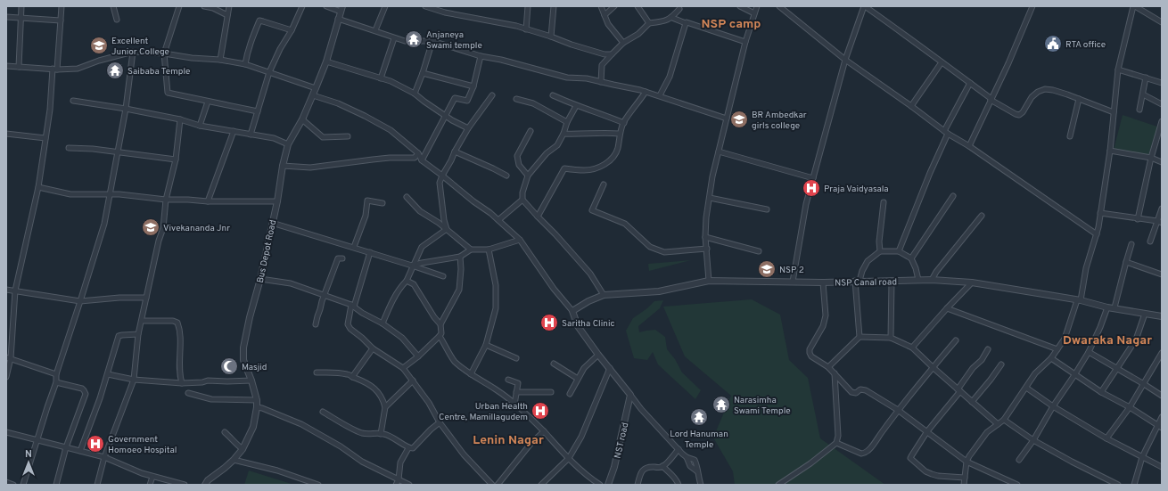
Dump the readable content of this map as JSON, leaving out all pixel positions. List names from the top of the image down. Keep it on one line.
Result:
{"streets":{"street":["Bus Depot Road","NSP Canal road","NST road"]},"districts":["NSP camp","Dwaraka Nagar","Lenin Nagar"],"places":{"temple":["Anjaneya Swami temple","Saibaba Temple","Narasimha Swami Temple","Lord Hanuman Temple"],"public building":["RTA office"],"school or university":["Excellent Junior College","BR Ambedkar girls college","Vivekananda Jnr","NSP 2"],"hospital":["Praja Vaidyasala","Saritha Clinic","Urban Health Centre, Mamillagudem","Government Homoeo Hospital"],"mosque":["Masjid"]},"north":"top"}
